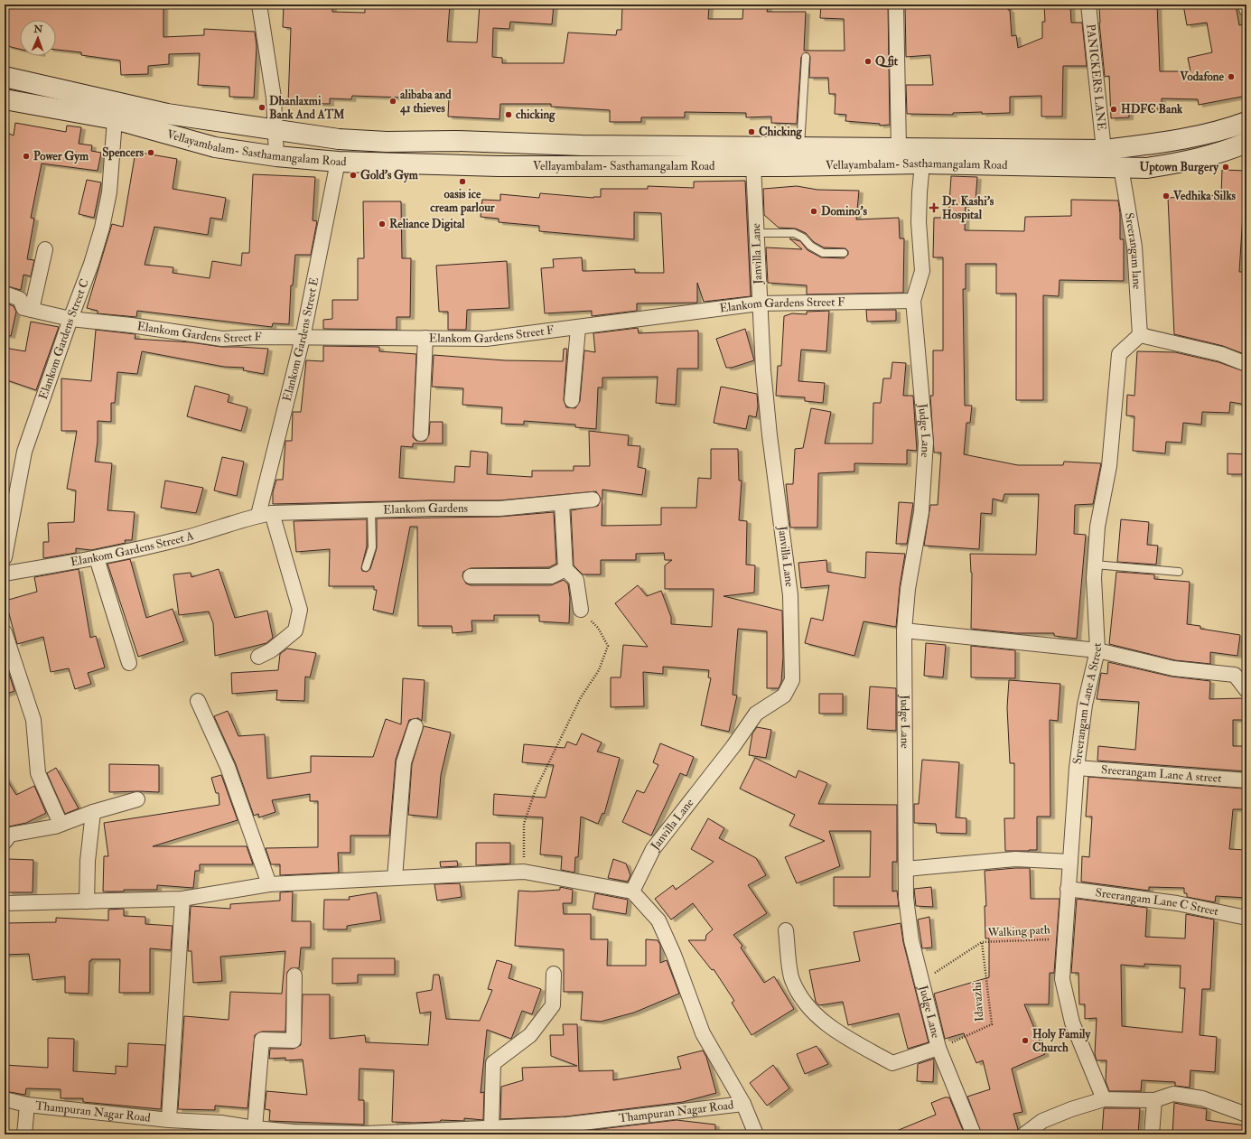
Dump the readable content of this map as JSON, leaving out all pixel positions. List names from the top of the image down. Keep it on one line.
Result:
{"streets":{"main road":["Vellayambalam- Sasthamangalam Road"],"street":["PANICKERS LANE","Sreerangam lane","Janvilla Lane","Elankom Gardens Street F","Elankom Gardens Street E","Elankom Gardens Street C","Judge Lane","Elankom Gardens","Elankom Gardens Street A","Sreerangam Lane A Street","Sreerangam Lane A street","Sreerangam Lane C Street","Thampuran Nagar Road"],"path":["Walking path","Idavazhi"]},"crossings":[["PANICKERS LANE","Vellayambalam- Sasthamangalam Road"],["Vellayambalam- Sasthamangalam Road","Sreerangam lane"],["Vellayambalam- Sasthamangalam Road","Janvilla Lane"],["Vellayambalam- Sasthamangalam Road","Elankom Gardens Street E"],["Vellayambalam- Sasthamangalam Road","Elankom Gardens Street C"],["Sreerangam lane","Sreerangam Lane A Street"],["Janvilla Lane","Elankom Gardens Street F"],["Elankom Gardens Street F","Elankom Gardens Street E"],["Elankom Gardens Street F","Elankom Gardens Street C"],["Elankom Gardens Street F","Judge Lane"],["Elankom Gardens Street E","Elankom Gardens"],["Elankom Gardens Street E","Elankom Gardens Street A"],["Judge Lane","Walking path"],["Judge Lane","Idavazhi"],["Elankom Gardens","Elankom Gardens Street A"],["Sreerangam Lane A Street","Sreerangam Lane A street"],["Sreerangam Lane A Street","Sreerangam Lane C Street"],["Sreerangam Lane A Street","Walking path"],["Walking path","Idavazhi"]],"places":{"other":["Q fit","Vodafone","alibaba and 41 thieves","Dhanlaxmi Bank And ATM","HDFC Bank","chicking","Chicking","Spencers","Power Gym","Uptown Burgery","Gold's Gym","oasis ice cream parlour","Vedhika Silks","Domino's","Reliance Digital","Holy Family Church"],"health":["Dr. Kashi's Hospital"]},"north":"top"}
